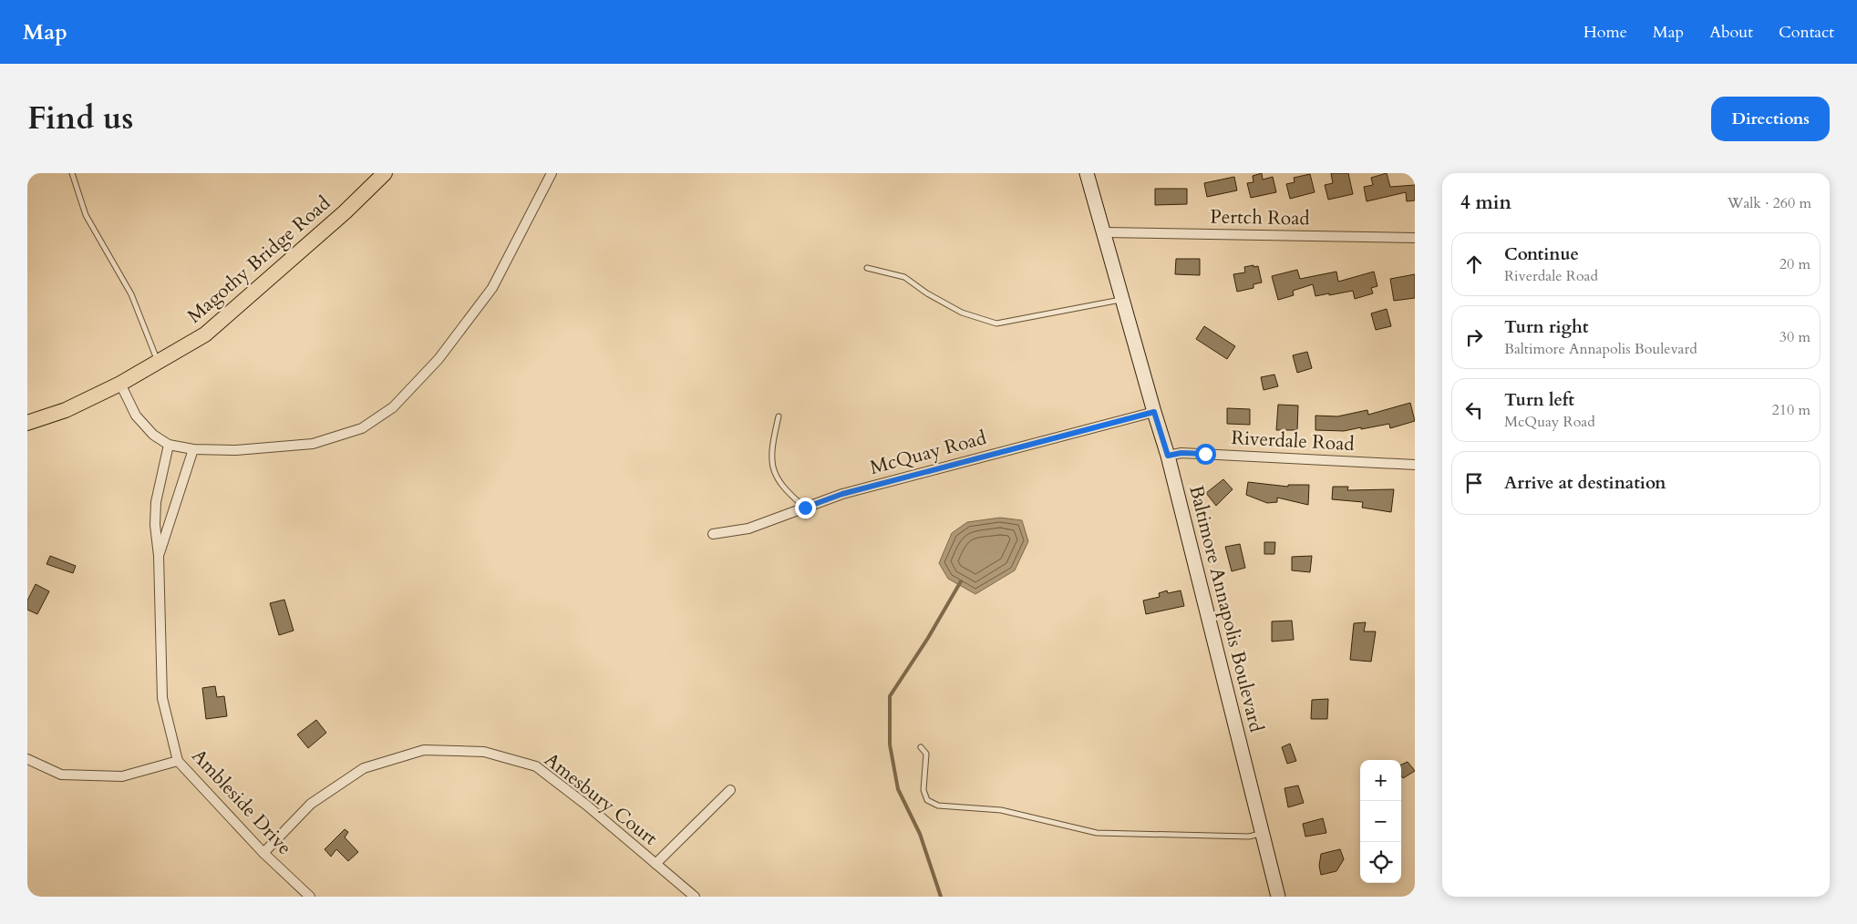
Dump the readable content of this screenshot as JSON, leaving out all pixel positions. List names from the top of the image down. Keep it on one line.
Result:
{"streets":{"main road":["Magothy Bridge Road","Baltimore Annapolis Boulevard"],"street":["Pertch Road","Riverdale Road","McQuay Road","Amesbury Court","Ambleside Drive"]},"crossings":[["Pertch Road","Baltimore Annapolis Boulevard"],["Riverdale Road","Baltimore Annapolis Boulevard"],["McQuay Road","Baltimore Annapolis Boulevard"],["Amesbury Court","Ambleside Drive"]],"page":{"header":"Map","nav":["Home","Map","About","Contact"],"title":"Find us","buttons":"Directions","heading":["4 min","Walk · 260 m"],"list":[["Continue","Riverdale Road","20 m"],["Turn right","Baltimore Annapolis Boulevard","30 m"],["Turn left","McQuay Road","210 m"],"Arrive at destination"],"map_buttons":["+","−"]}}
